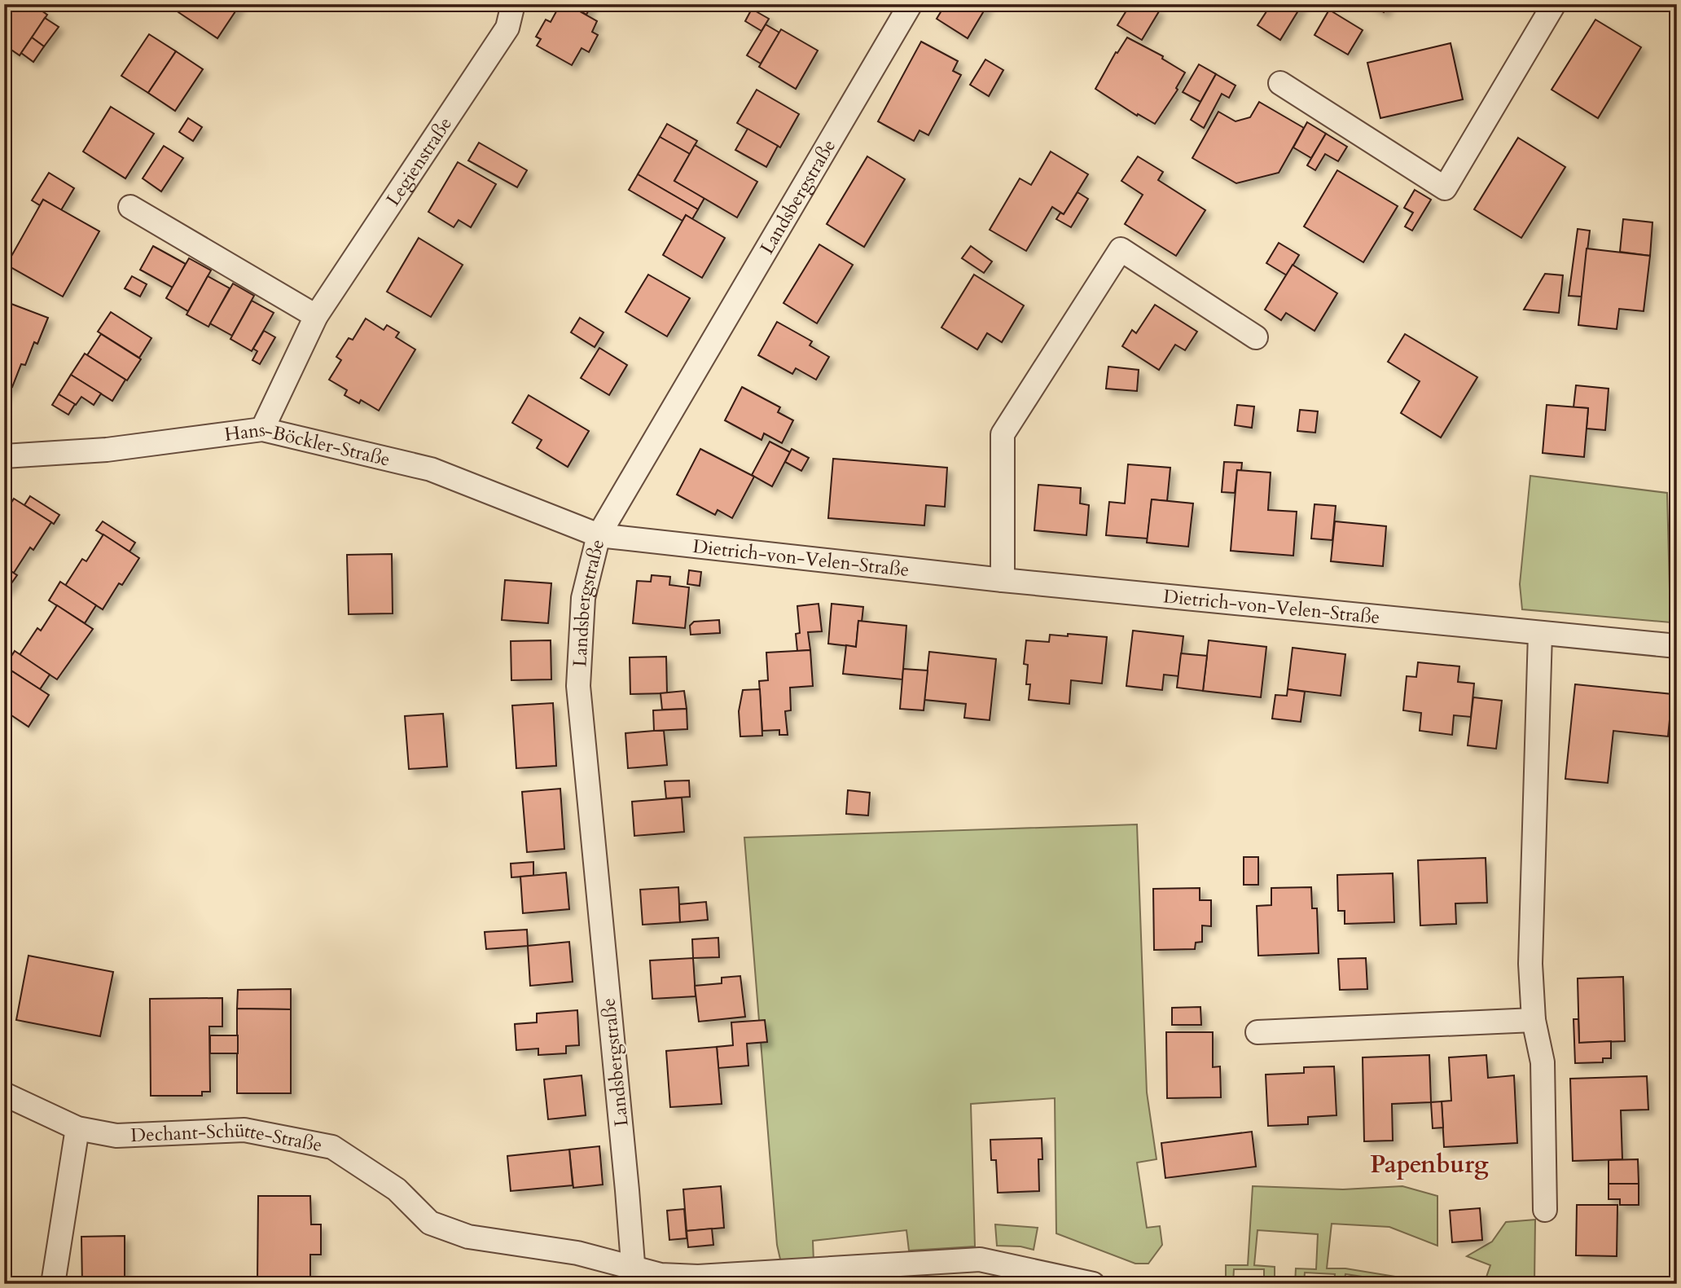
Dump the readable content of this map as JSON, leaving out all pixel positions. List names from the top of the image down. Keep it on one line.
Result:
{"streets":{"street":["Legienstraße","Landsbergstraße","Hans-Böckler-Straße","Dietrich-von-Velen-Straße","Dechant-Schütte-Straße"]},"crossings":[["Legienstraße","Hans-Böckler-Straße"],["Landsbergstraße","Hans-Böckler-Straße"],["Landsbergstraße","Dietrich-von-Velen-Straße"],["Landsbergstraße","Dechant-Schütte-Straße"],["Hans-Böckler-Straße","Dietrich-von-Velen-Straße"]],"districts":["Papenburg"]}
